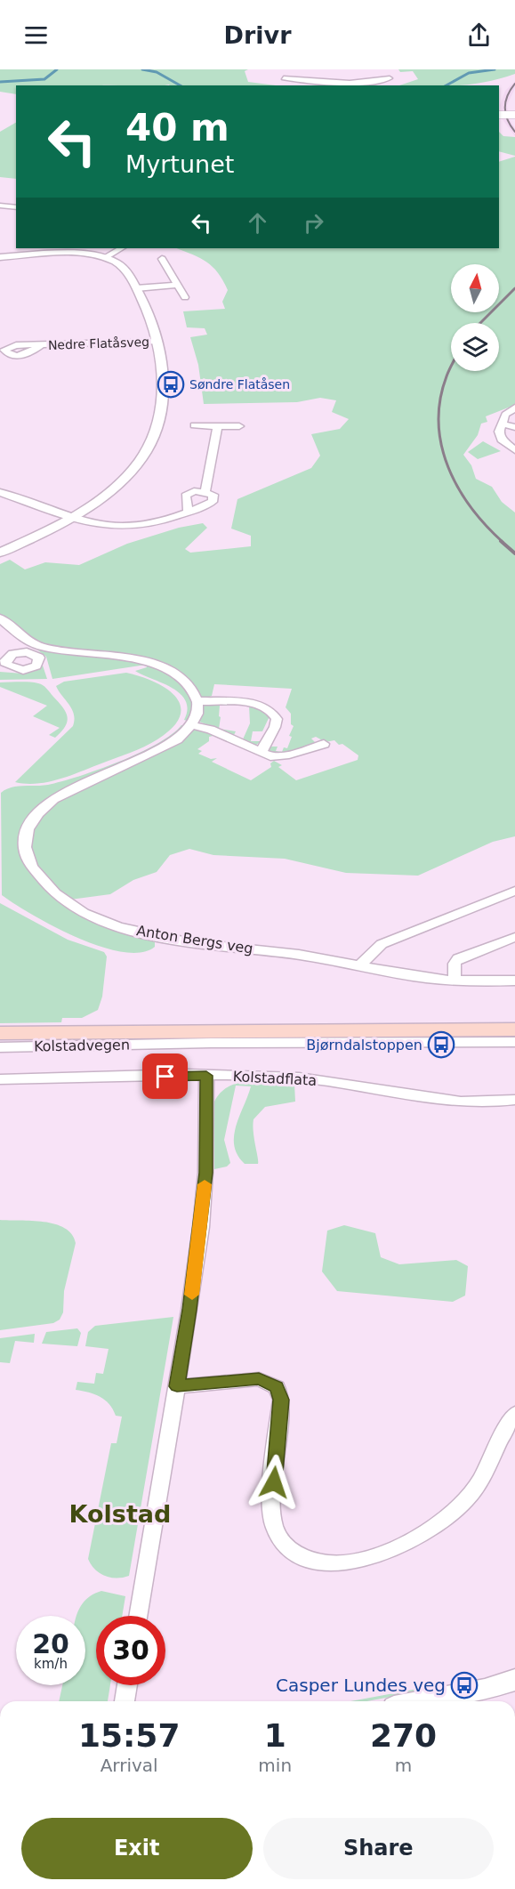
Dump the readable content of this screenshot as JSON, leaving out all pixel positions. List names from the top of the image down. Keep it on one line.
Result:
{"streets":{"main road":["Kolstadvegen"],"street":["Nedre Flatåsveg","Anton Bergs veg","Kolstadflata"]},"districts":["Kolstad"],"places":{"bus stop":["Søndre Flatåsen","Bjørndalstoppen","Casper Lundes veg"]},"north":"top","page":{"header":"Drivr","turn":["40 m","Myrtunet"],"speed":"20 km/h","limit":"30","eta":["15:57","Arrival","1","min","270","m"],"buttons":["Exit","Share"]}}
